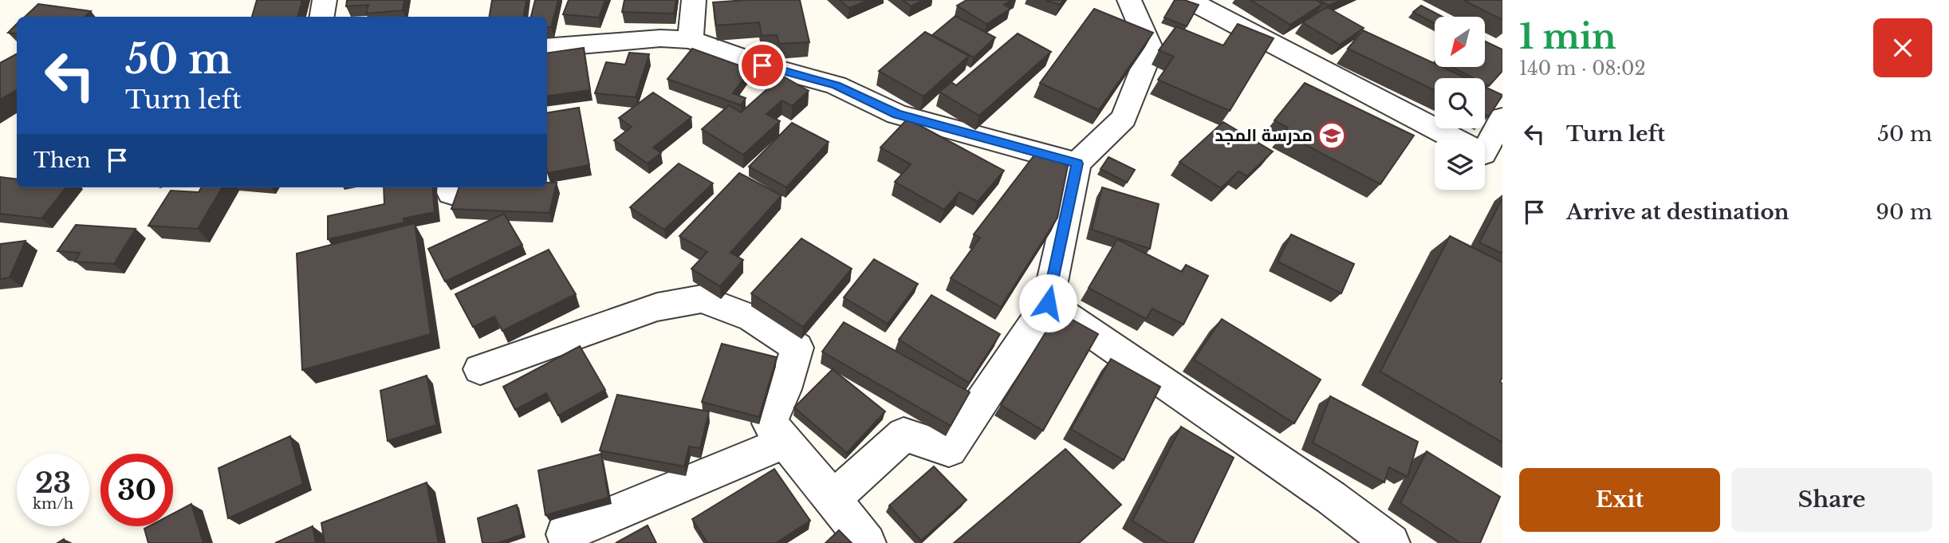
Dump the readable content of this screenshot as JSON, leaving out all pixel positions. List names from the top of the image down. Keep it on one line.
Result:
{"places":{"school or university":["مدرسة المجد"]},"north":"bottom left","page":{"heading":["1 min","140 m · 08:02"],"turn":["50 m","Turn left"],"list":[{"name":"Turn left","value":"50 m"},{"name":"Arrive at destination","value":"90 m"}],"then":"Then","speed":"23 km/h","limit":"30","buttons":["Exit","Share"]}}
